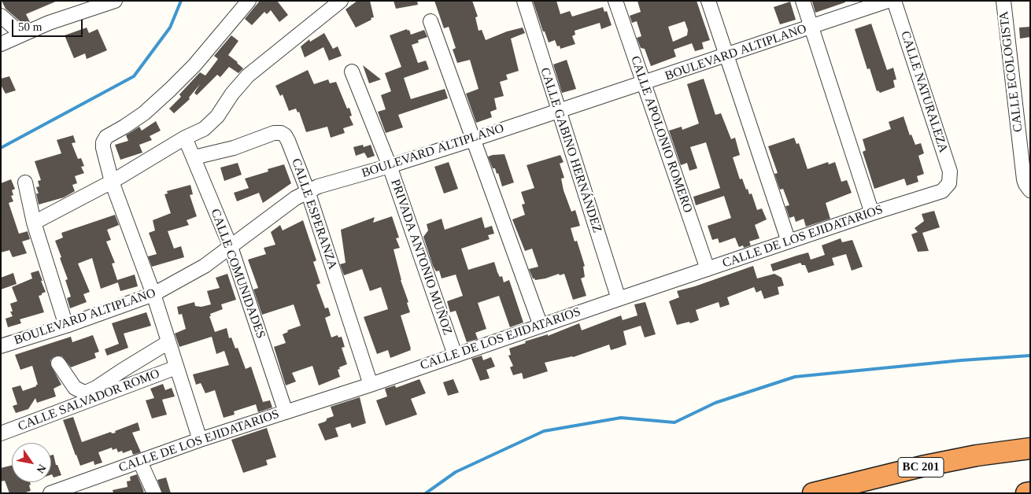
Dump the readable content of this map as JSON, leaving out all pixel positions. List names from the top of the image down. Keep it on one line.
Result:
{"streets":{"highway":["BC 201"],"street":["BOULEVARD ALTIPLANO","CALLE ECOLOGISTA","CALLE NATURALEZA","CALLE APOLONIO ROMERO","CALLE GABINO HERNÁNDEZ","CALLE ESPERANZA","CALLE DE LOS EJIDATARIOS","PRIVADA ANTONIO MUÑOZ","CALLE COMUNIDADES","CALLE SALVADOR ROMO"]},"crossings":[["BOULEVARD ALTIPLANO","CALLE APOLONIO ROMERO"],["BOULEVARD ALTIPLANO","CALLE GABINO HERNÁNDEZ"],["BOULEVARD ALTIPLANO","CALLE ESPERANZA"],["BOULEVARD ALTIPLANO","PRIVADA ANTONIO MUÑOZ"],["BOULEVARD ALTIPLANO","CALLE COMUNIDADES"],["CALLE NATURALEZA","CALLE DE LOS EJIDATARIOS"],["CALLE APOLONIO ROMERO","CALLE DE LOS EJIDATARIOS"],["CALLE GABINO HERNÁNDEZ","CALLE DE LOS EJIDATARIOS"],["CALLE ESPERANZA","CALLE DE LOS EJIDATARIOS"],["CALLE ESPERANZA","CALLE COMUNIDADES"],["CALLE DE LOS EJIDATARIOS","PRIVADA ANTONIO MUÑOZ"],["CALLE DE LOS EJIDATARIOS","CALLE COMUNIDADES"]],"scale_bar":"50 m","north":"bottom right"}
